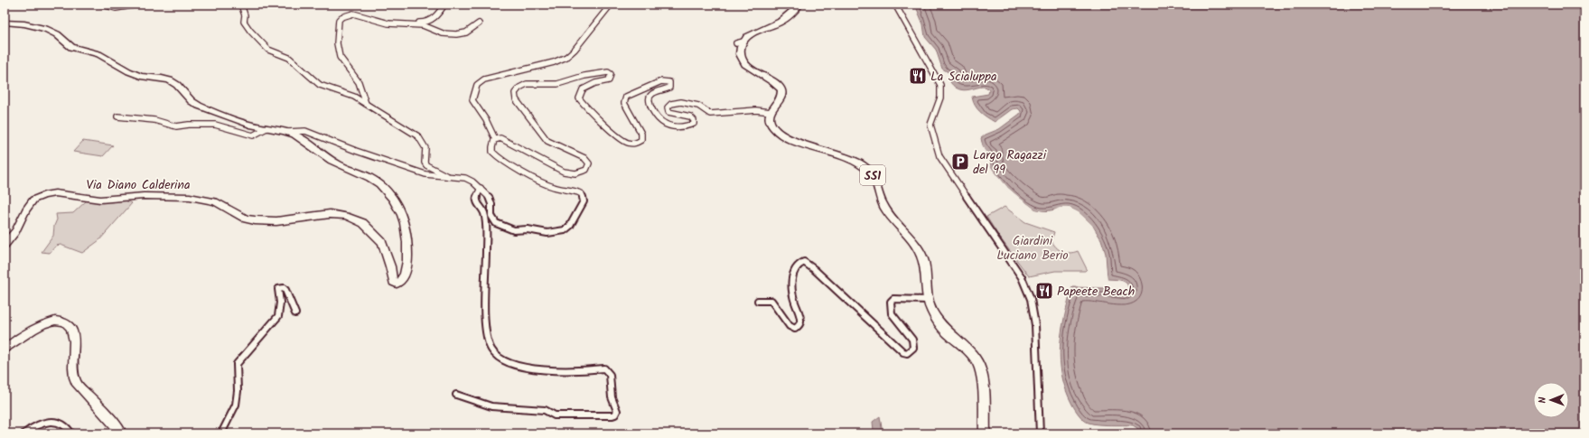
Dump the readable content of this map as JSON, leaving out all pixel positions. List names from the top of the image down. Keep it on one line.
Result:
{"streets":{"main road":["SS1","Via Diano Calderina"]},"parks":["Giardini Luciano Berio"],"places":{"restaurant":["La Scialuppa","Papeete Beach"],"parking":["Largo Ragazzi del 99"]},"north":"left"}
